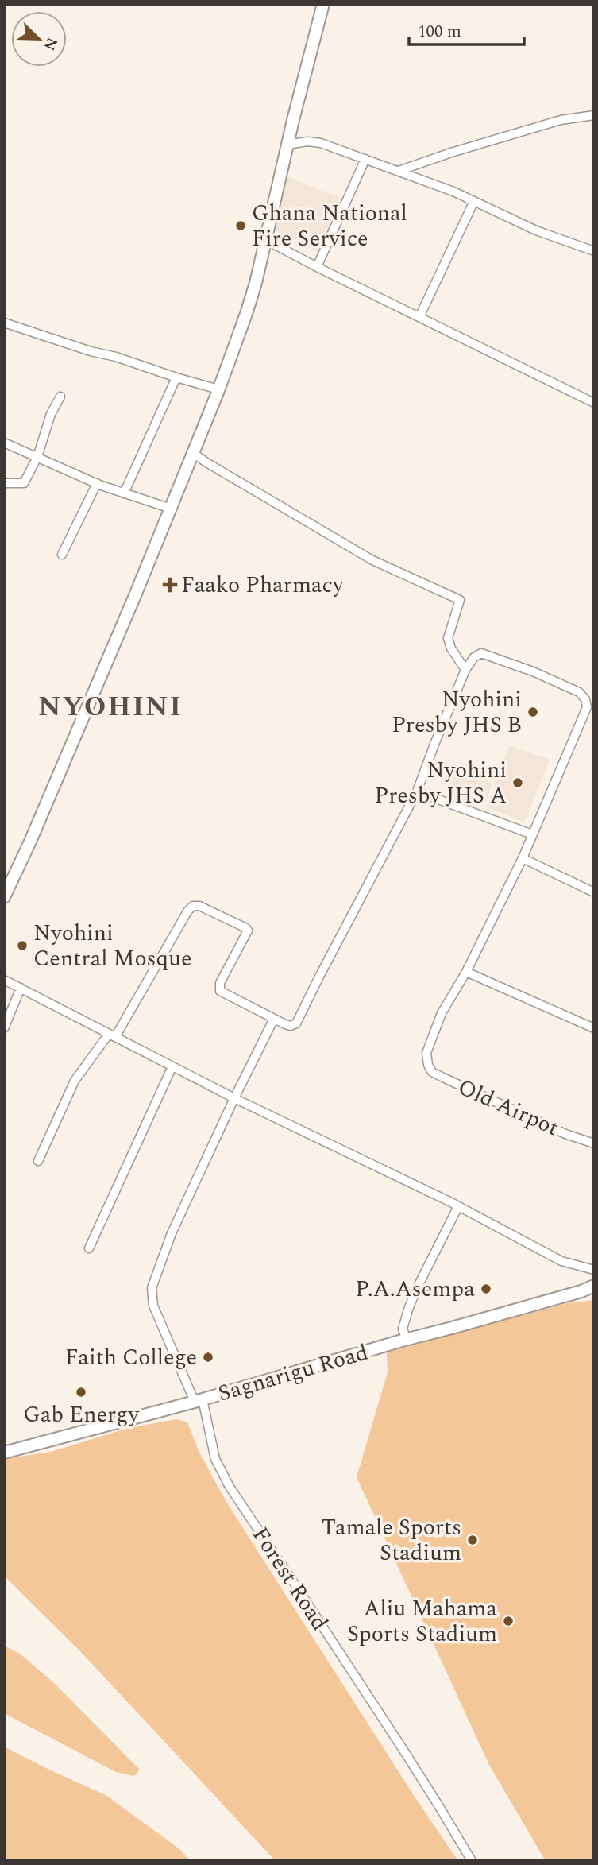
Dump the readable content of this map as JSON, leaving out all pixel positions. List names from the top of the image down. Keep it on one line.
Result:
{"streets":{"main road":["Sagnarigu Road"],"street":["Old Airpot","Forest Road"]},"crossings":[["Sagnarigu Road","Forest Road"]],"districts":["NYOHINI"],"places":{"other":["Ghana National Fire Service","Nyohini Presby JHS B","Nyohini Presby JHS A","Nyohini Central Mosque","P.A.Asempa","Faith College","Gab Energy","Tamale Sports Stadium","Aliu Mahama Sports Stadium"],"health":["Faako Pharmacy"]},"scale_bar":"100 m","north":"bottom right"}
